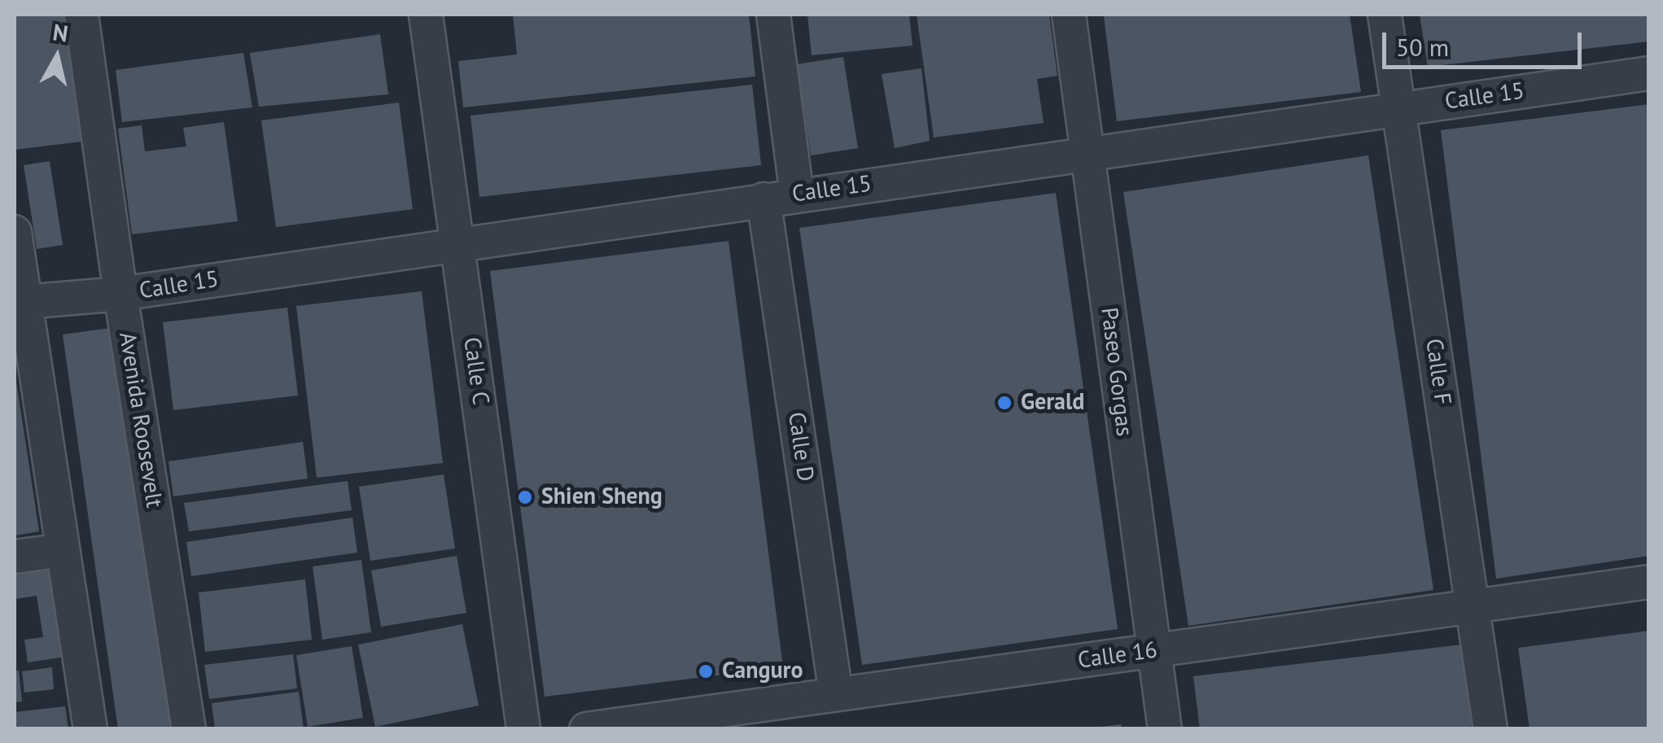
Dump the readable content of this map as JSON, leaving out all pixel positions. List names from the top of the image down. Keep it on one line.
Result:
{"streets":{"street":["Calle 15","Calle C","Paseo Gorgas","Calle F","Avenida Roosevelt","Calle D","Calle 16"]},"crossings":[["Calle 15","Calle C"],["Calle 15","Paseo Gorgas"],["Calle 15","Calle F"],["Calle 15","Avenida Roosevelt"],["Calle 15","Calle D"],["Paseo Gorgas","Calle 16"],["Calle F","Calle 16"],["Calle D","Calle 16"]],"places":["Gerald","Shien Sheng","Canguro"],"scale_bar":"50 m","north":"top"}
